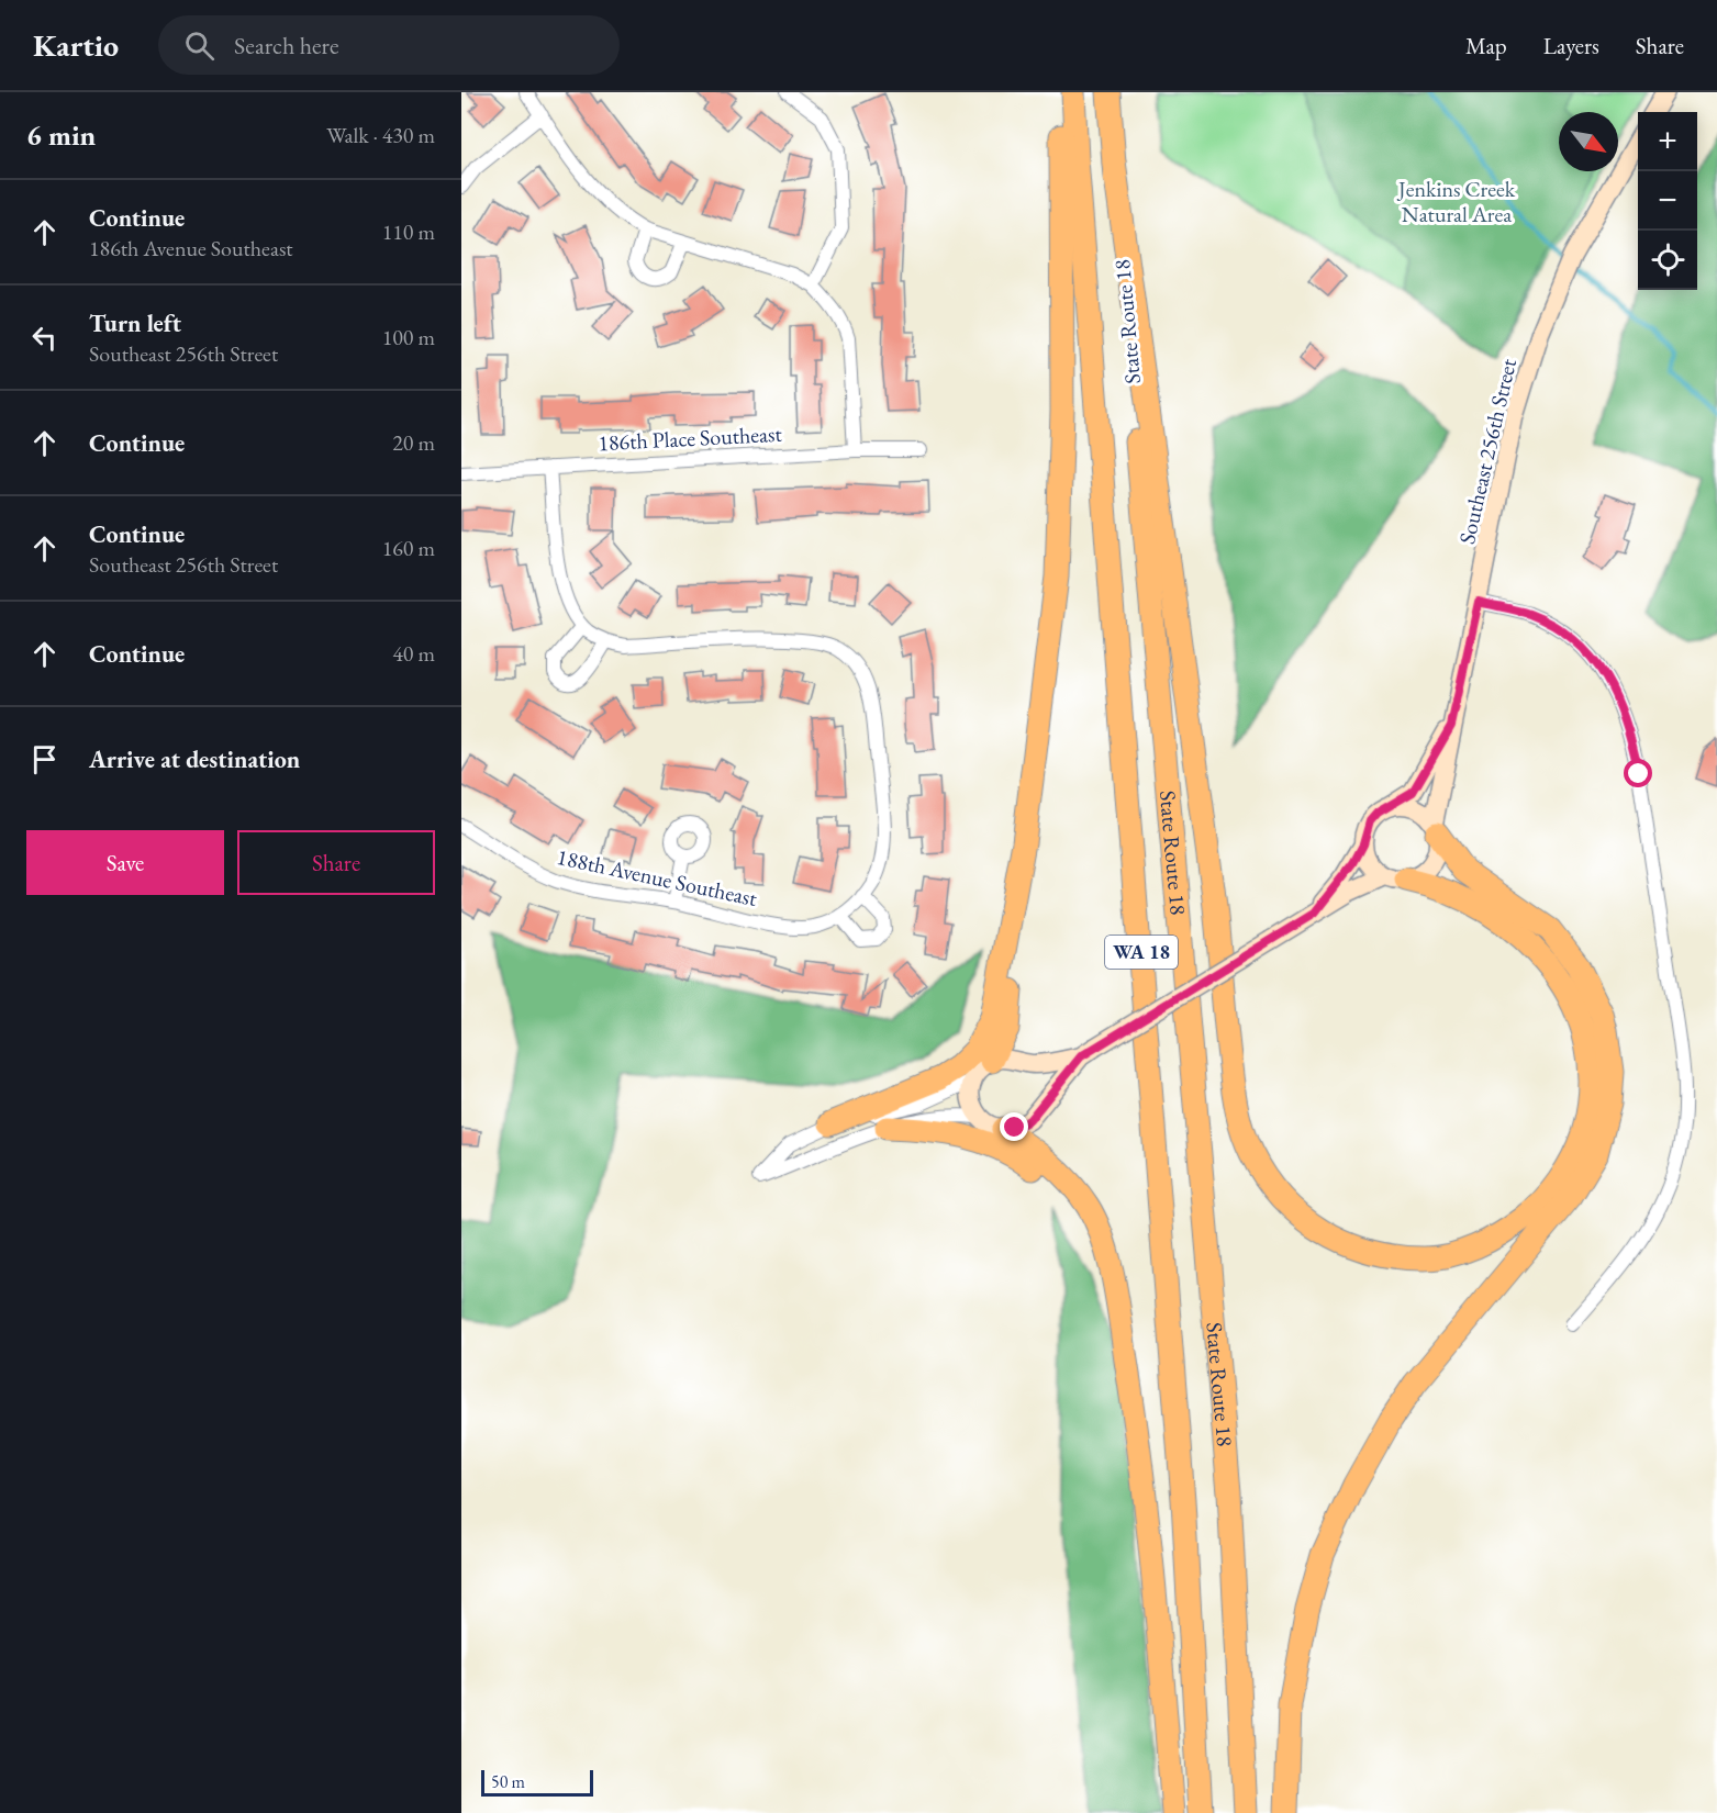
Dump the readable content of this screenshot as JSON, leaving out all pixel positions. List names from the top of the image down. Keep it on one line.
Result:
{"streets":{"highway":["State Route 18","WA 18"],"main road":["Southeast 256th Street"],"street":["186th Place Southeast","188th Avenue Southeast"]},"parks":["Jenkins Creek Natural Area"],"scale_bar":"50 m","north":"bottom right","page":{"header":"Kartio","search":"Search here","nav":["Map","Layers","Share"],"heading":["6 min","Walk · 430 m"],"map_buttons":["+","−"],"list":[["Continue","186th Avenue Southeast","110 m"],["Turn left","Southeast 256th Street","100 m"],["Continue","20 m"],["Continue","Southeast 256th Street","160 m"],["Continue","40 m"],"Arrive at destination"],"buttons":["Save","Share"],"scale":"50 m"}}
